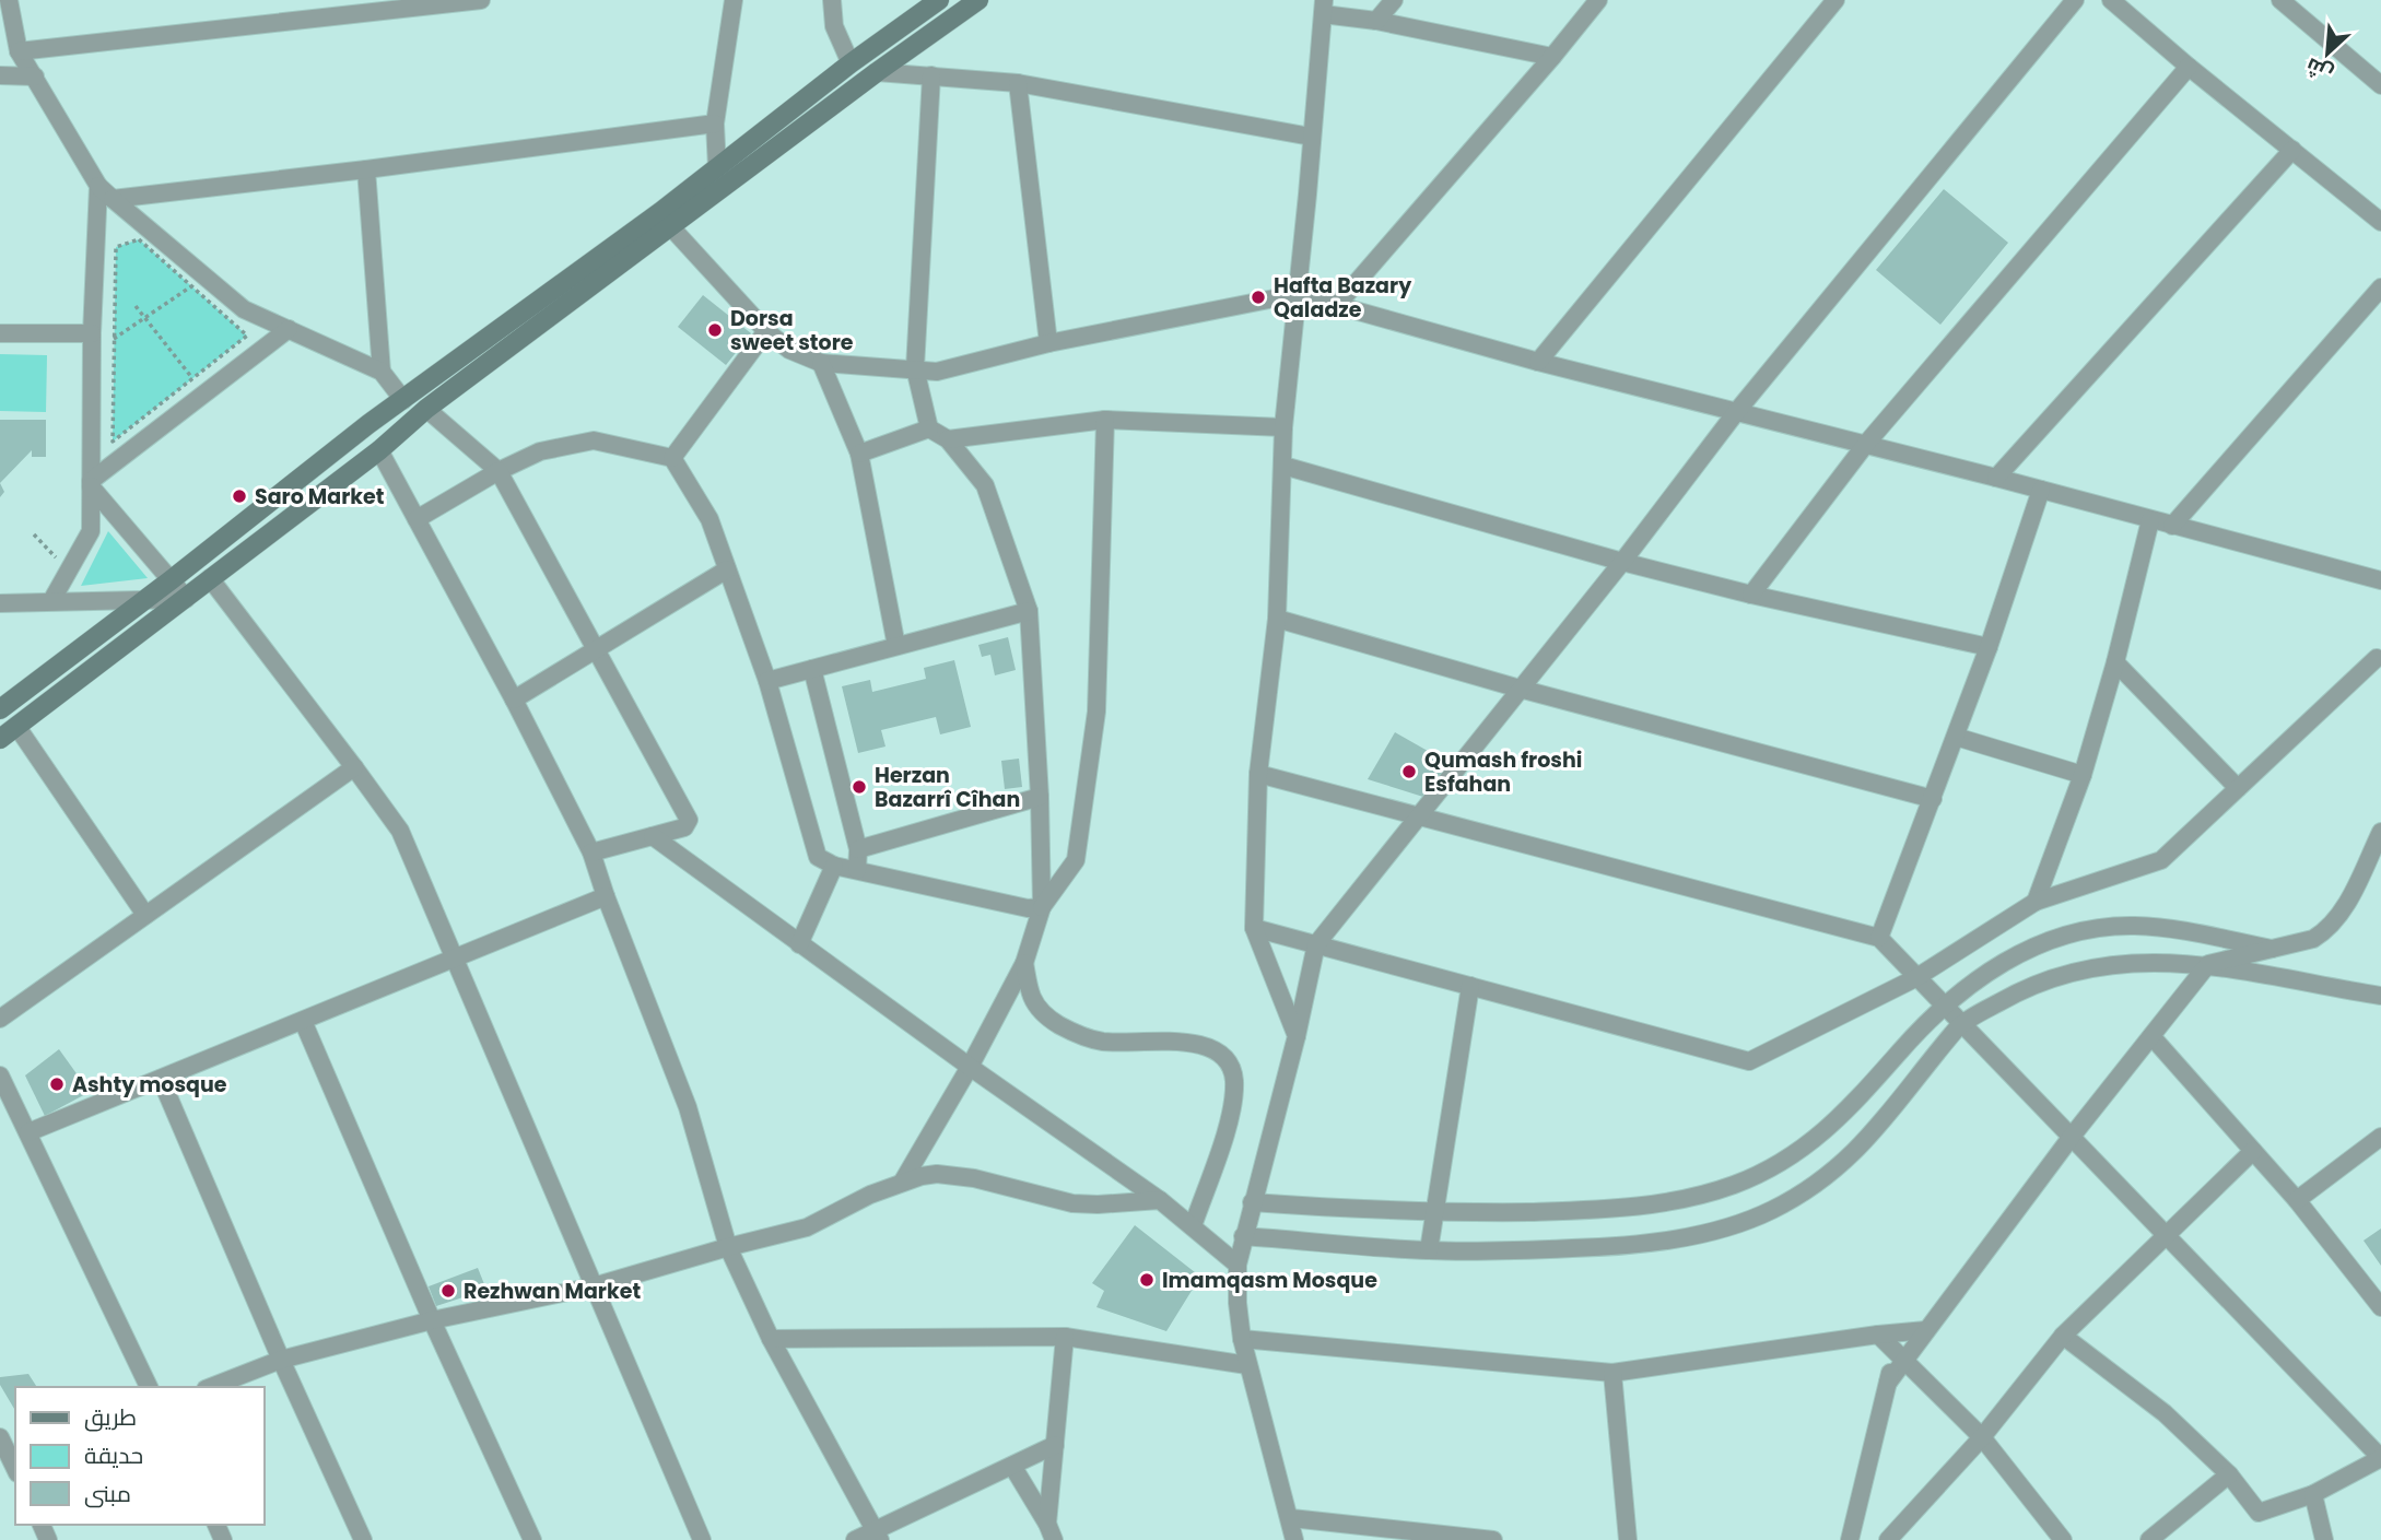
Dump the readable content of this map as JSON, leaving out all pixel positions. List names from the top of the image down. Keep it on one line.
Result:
{"places":["Hafta Bazary Qaladze","Dorsa sweet store","Saro Market","Qumash froshi Esfahan","Herzan Bazarrî Cîhan","Ashty mosque","Imamqasm Mosque","Rezhwan Market"],"legend":["طريق","حديقة","مبنى"],"north":"bottom left"}
